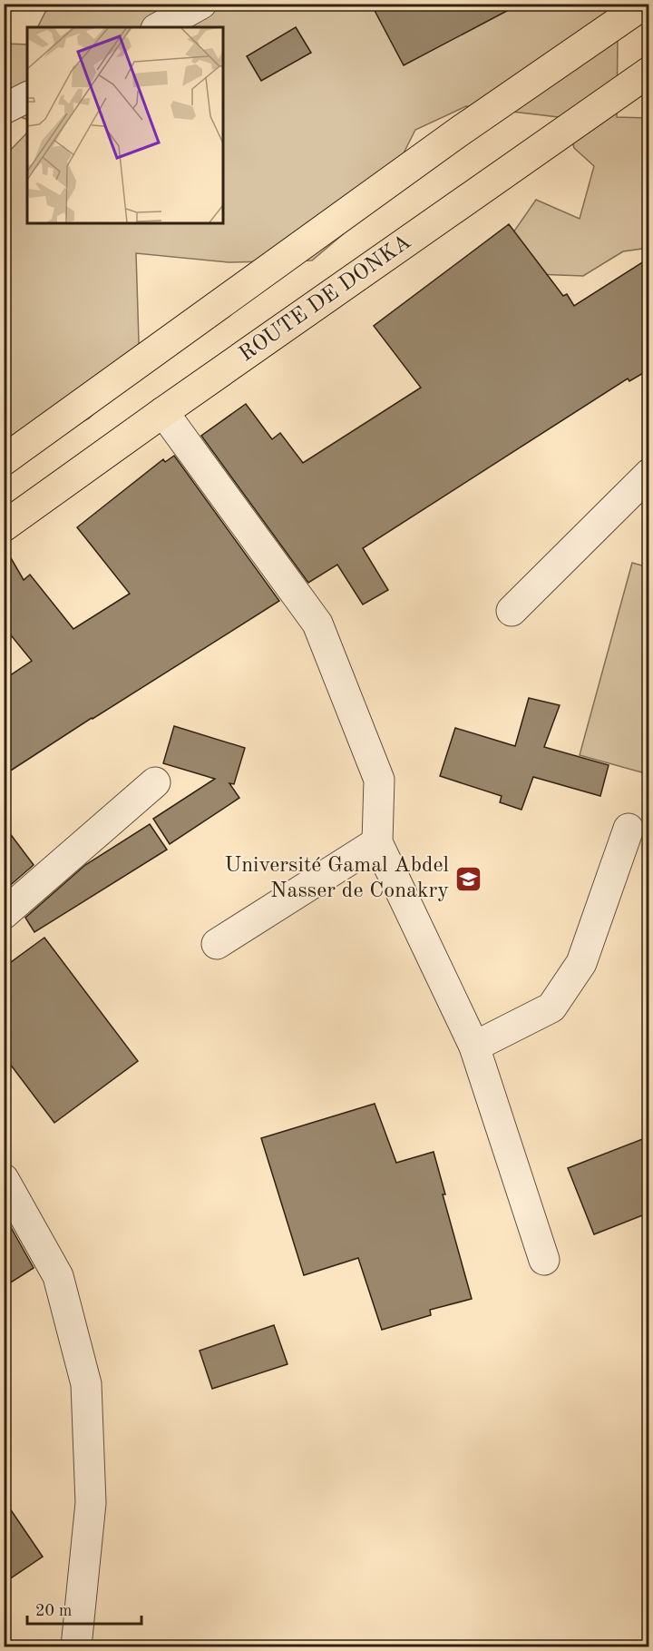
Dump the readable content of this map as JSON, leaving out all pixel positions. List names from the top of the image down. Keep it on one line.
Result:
{"streets":{"main road":["ROUTE DE DONKA"]},"places":{"school or university":["Université Gamal Abdel Nasser de Conakry"]},"scale_bar":"20 m"}
